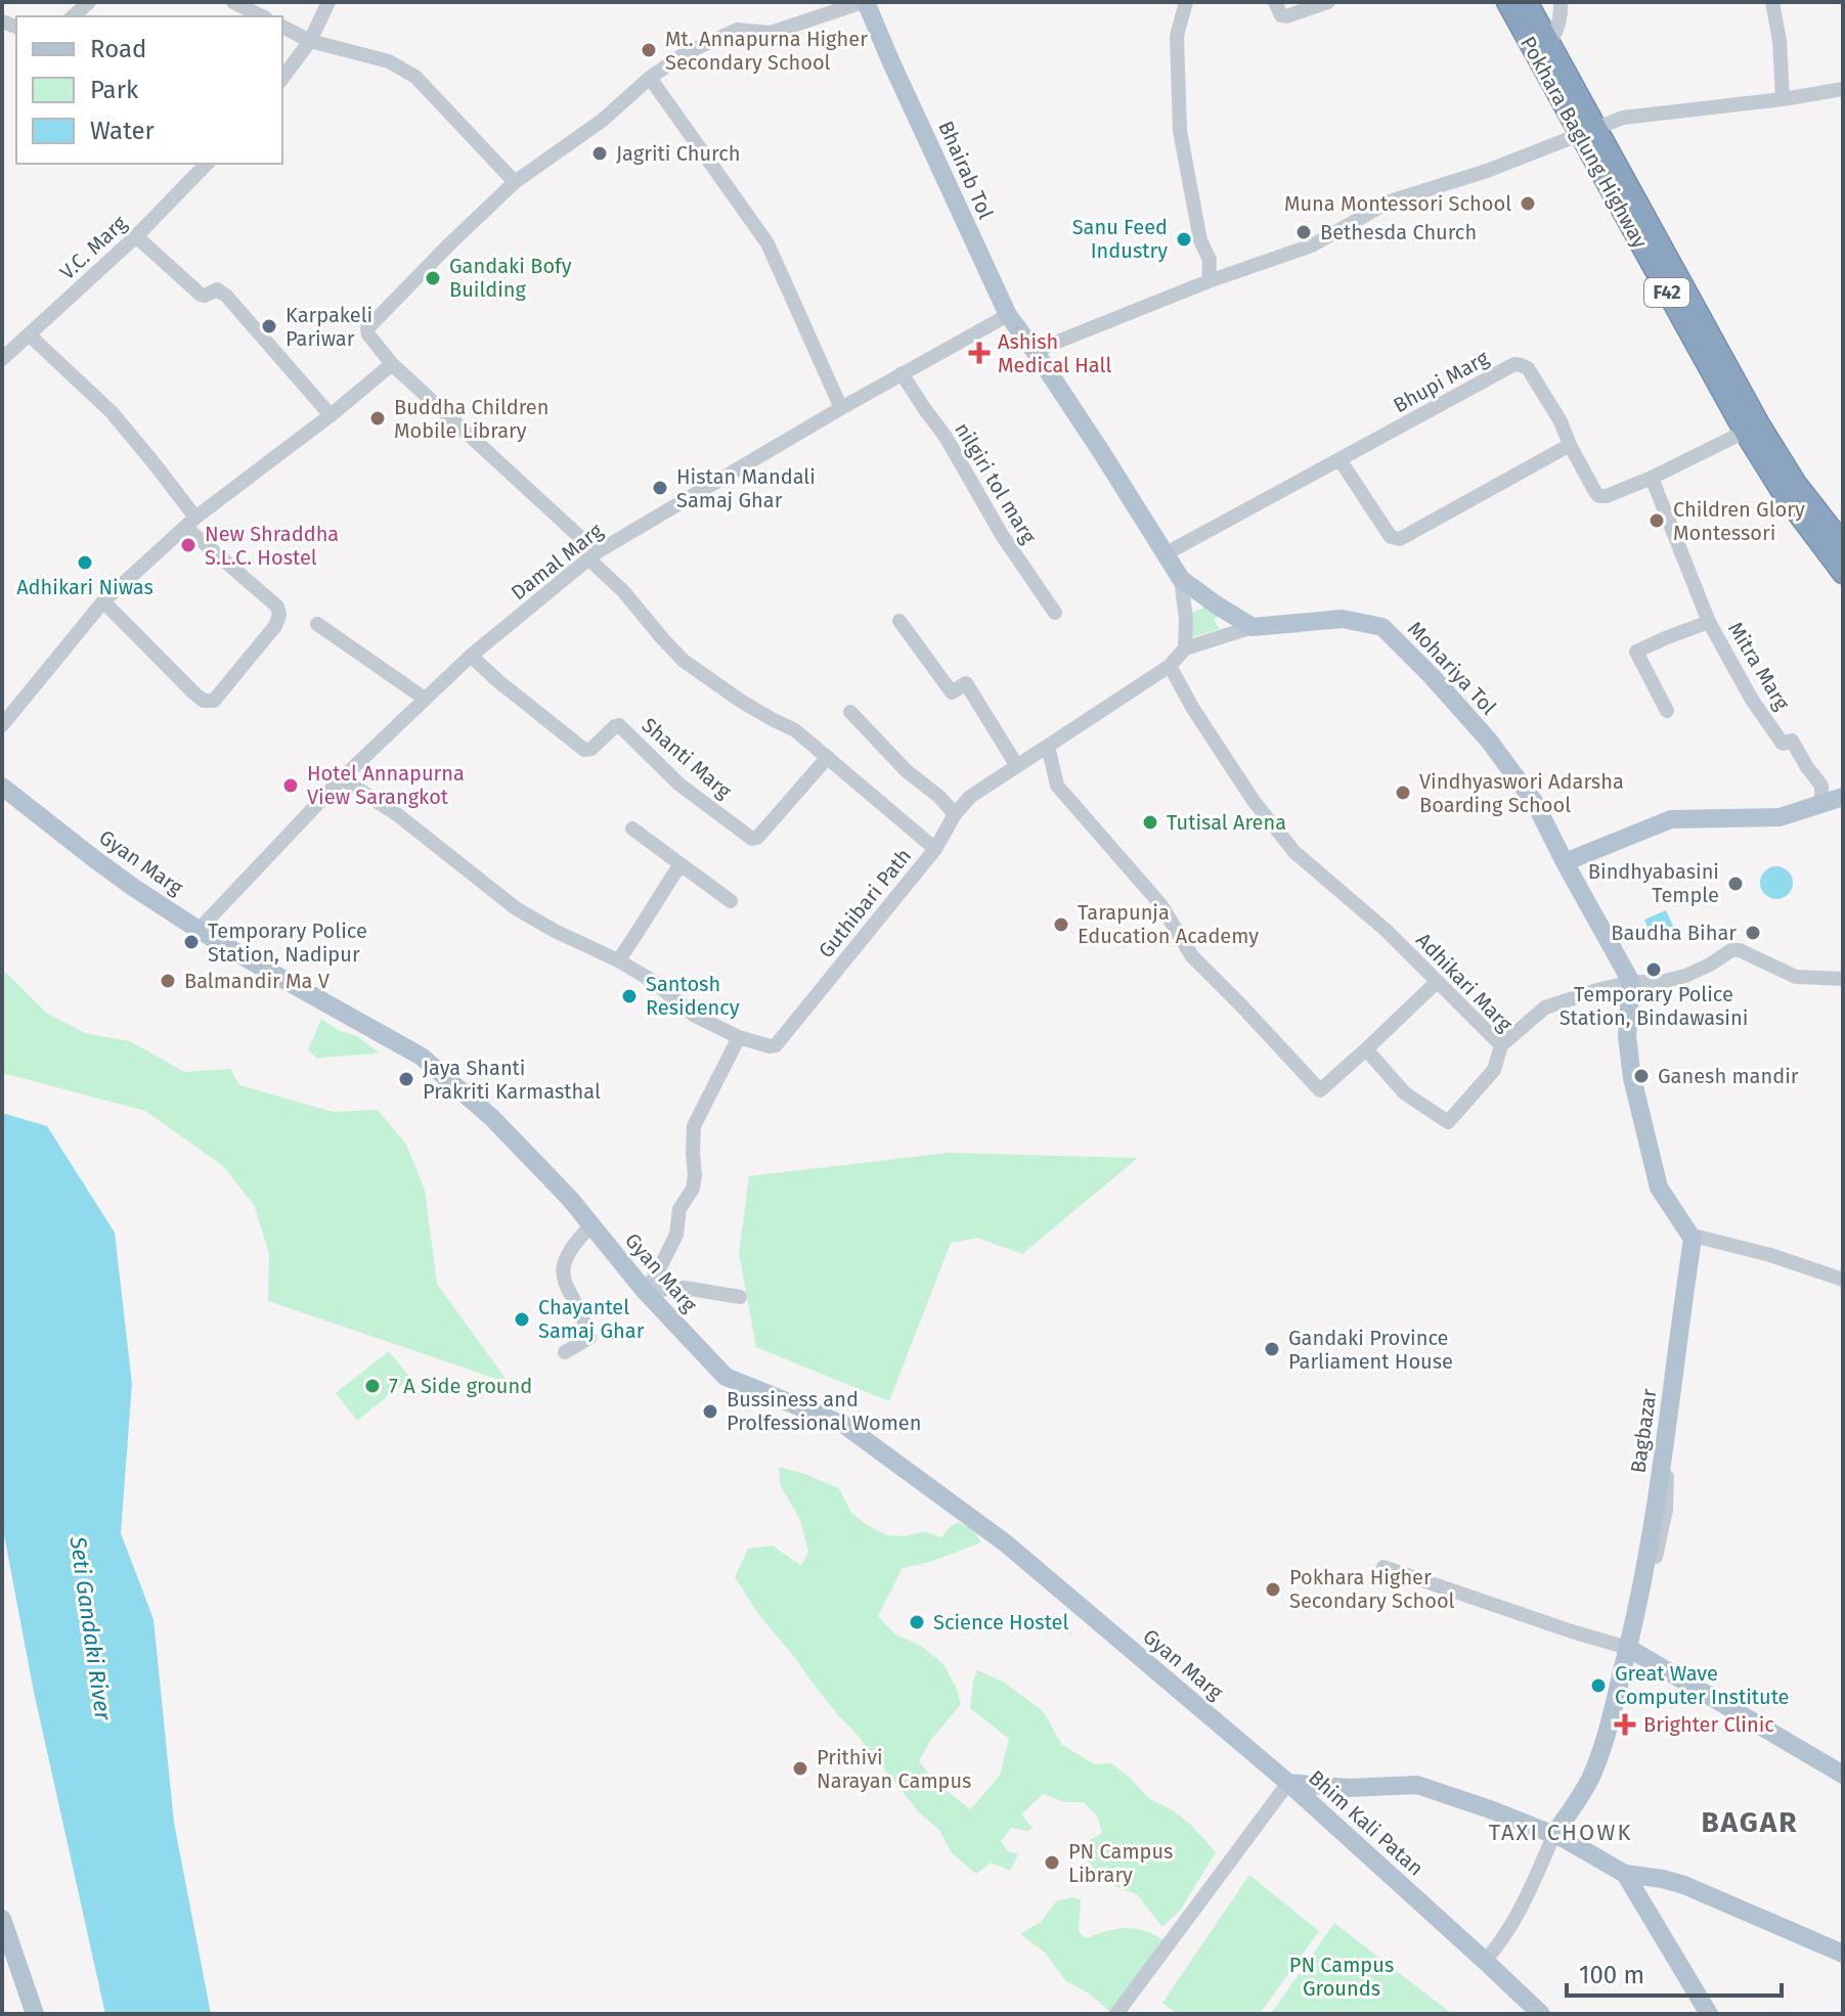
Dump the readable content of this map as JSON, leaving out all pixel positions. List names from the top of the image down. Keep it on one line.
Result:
{"streets":{"highway":["Pokhara Baglung Highway","F42"],"main road":["Bhairab Tol","Mohariya Tol","Gyan Marg","Bagbazar","Bhim Kali Patan"],"street":["V.C. Marg","Bhupi Marg","nilgiri tol marg","Damal Marg","Mitra Marg","Shanti Marg","Guthibari Path","Adhikari Marg"]},"crossings":[["Bhairab Tol","Damal Marg"],["nilgiri tol marg","Damal Marg"],["Damal Marg","Shanti Marg"],["Damal Marg","Gyan Marg"],["Gyan Marg","Bhim Kali Patan"],["Guthibari Path","Adhikari Marg"],["Bagbazar","Bhim Kali Patan"]],"districts":["BAGAR","TAXI CHOWK"],"water":["Seti Gandaki River"],"parks":["PN Campus Grounds"],"places":{"other":["Mt. Annapurna Higher Secondary School","Jagriti Church","Muna Montessori School","Bethesda Church","Sanu Feed Industry","Gandaki Bofy Building","Karpakeli Pariwar","Buddha Children Mobile Library","Histan Mandali Samaj Ghar","Children Glory Montessori","New Shraddha S.L.C. Hostel","Adhikari Niwas","Hotel Annapurna View Sarangkot","Vindhyaswori Adarsha Boarding School","Tutisal Arena","Bindhyabasini Temple","Tarapunja Education Academy","Baudha Bihar","Temporary Police Station, Nadipur","Temporary Police Station, Bindawasini","Balmandir Ma V","Santosh Residency","Ganesh mandir","Jaya Shanti Prakriti Karmasthal","Chayantel Samaj Ghar","Gandaki Province Parliament House","7 A Side ground","Bussiness and Prolfessional Women","Pokhara Higher Secondary School","Science Hostel","Great Wave Computer Institute","Prithivi Narayan Campus","PN Campus Library"],"health":["Ashish Medical Hall","Brighter Clinic"]},"legend":["Road","Park","Water"],"scale_bar":"100 m"}
